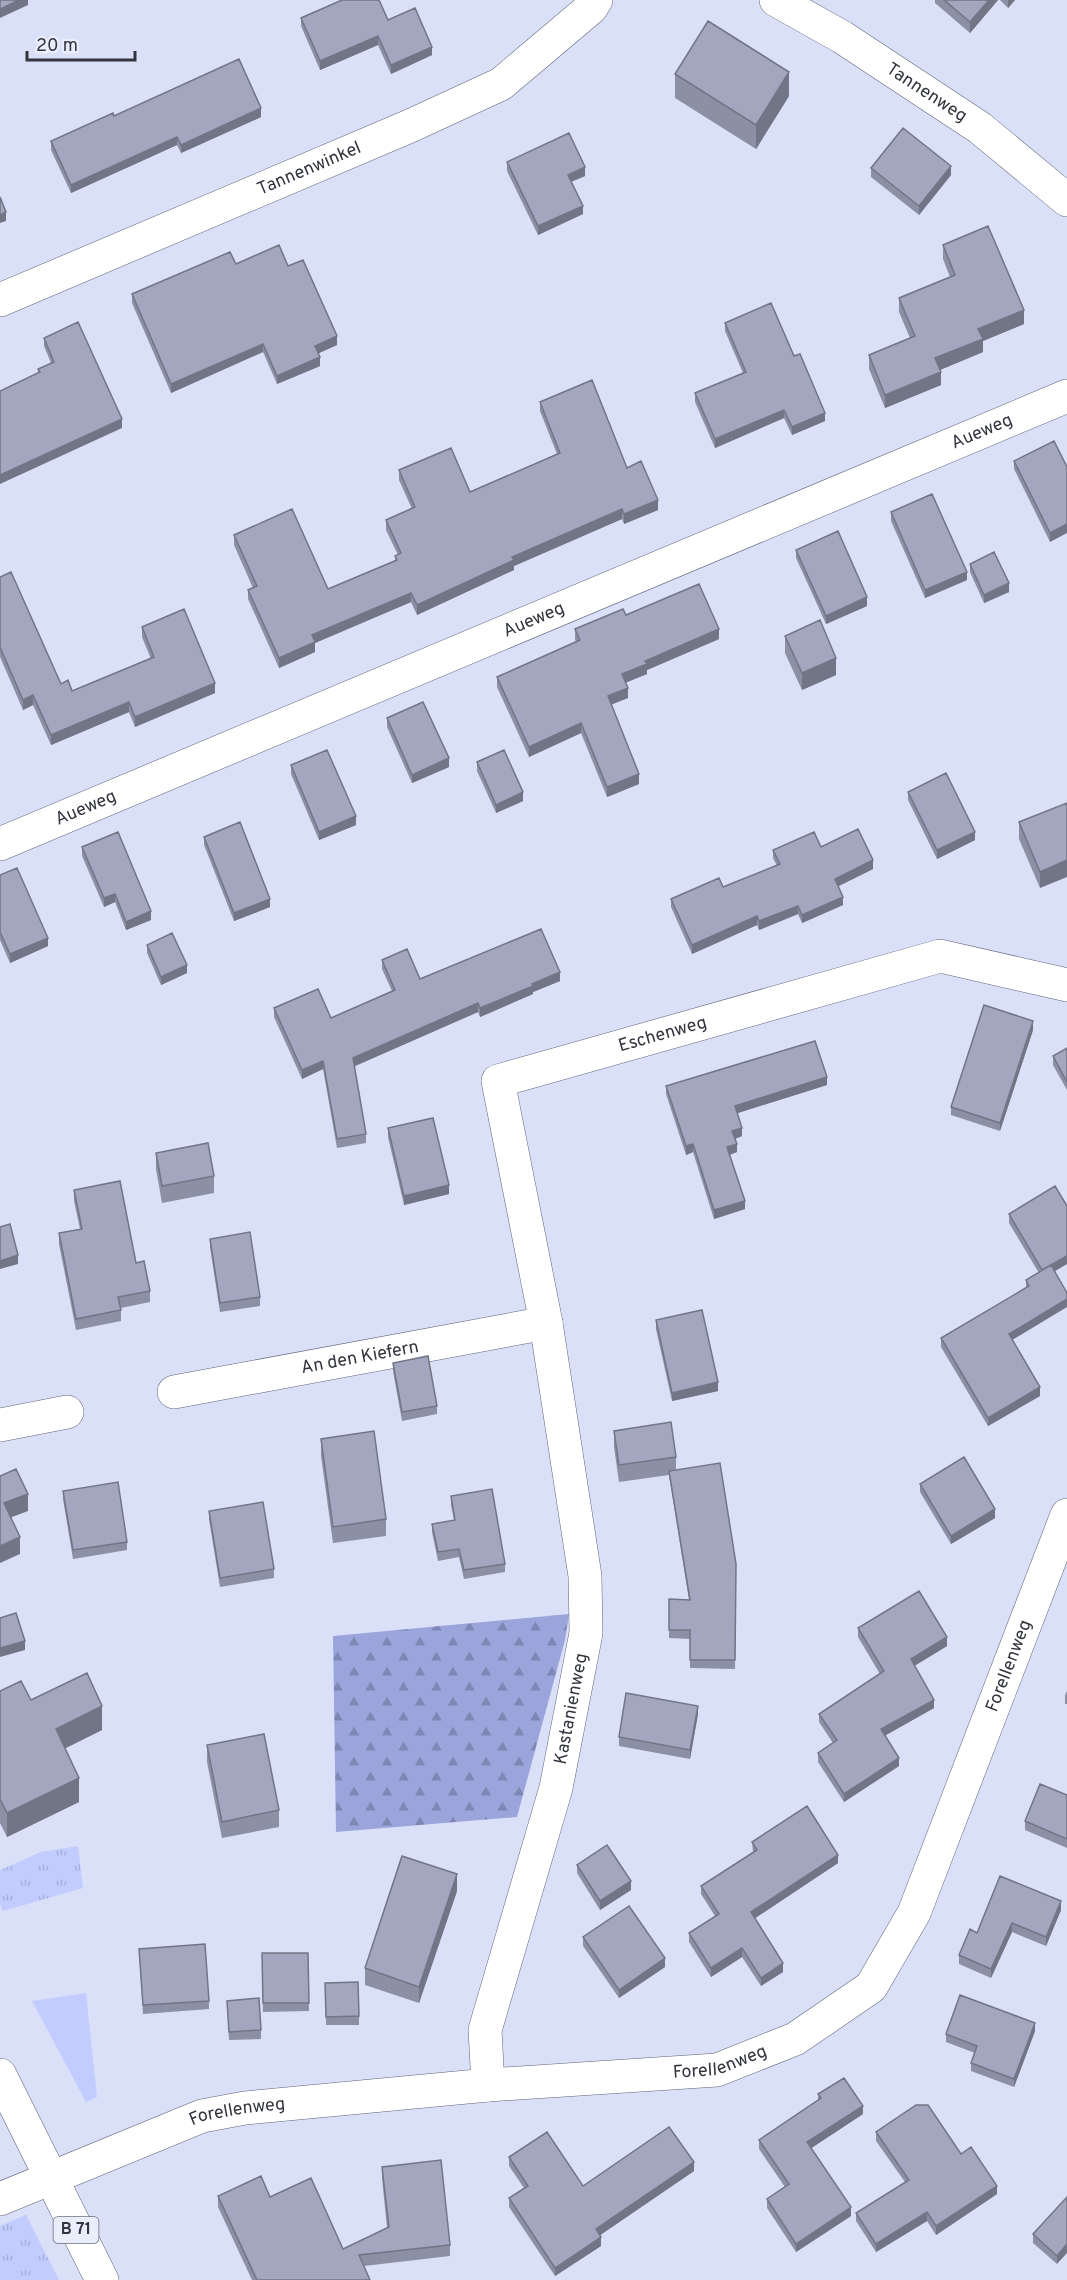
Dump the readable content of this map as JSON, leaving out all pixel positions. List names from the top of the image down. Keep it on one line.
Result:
{"streets":{"street":["Tannenweg","Tannenwinkel","Aueweg","Eschenweg","An den Kiefern","Forellenweg","Kastanienweg","B 71"]},"crossings":[["Eschenweg","An den Kiefern"],["Eschenweg","Kastanienweg"],["An den Kiefern","Kastanienweg"],["Forellenweg","Kastanienweg"],["Forellenweg","B 71"]],"scale_bar":"20 m"}
